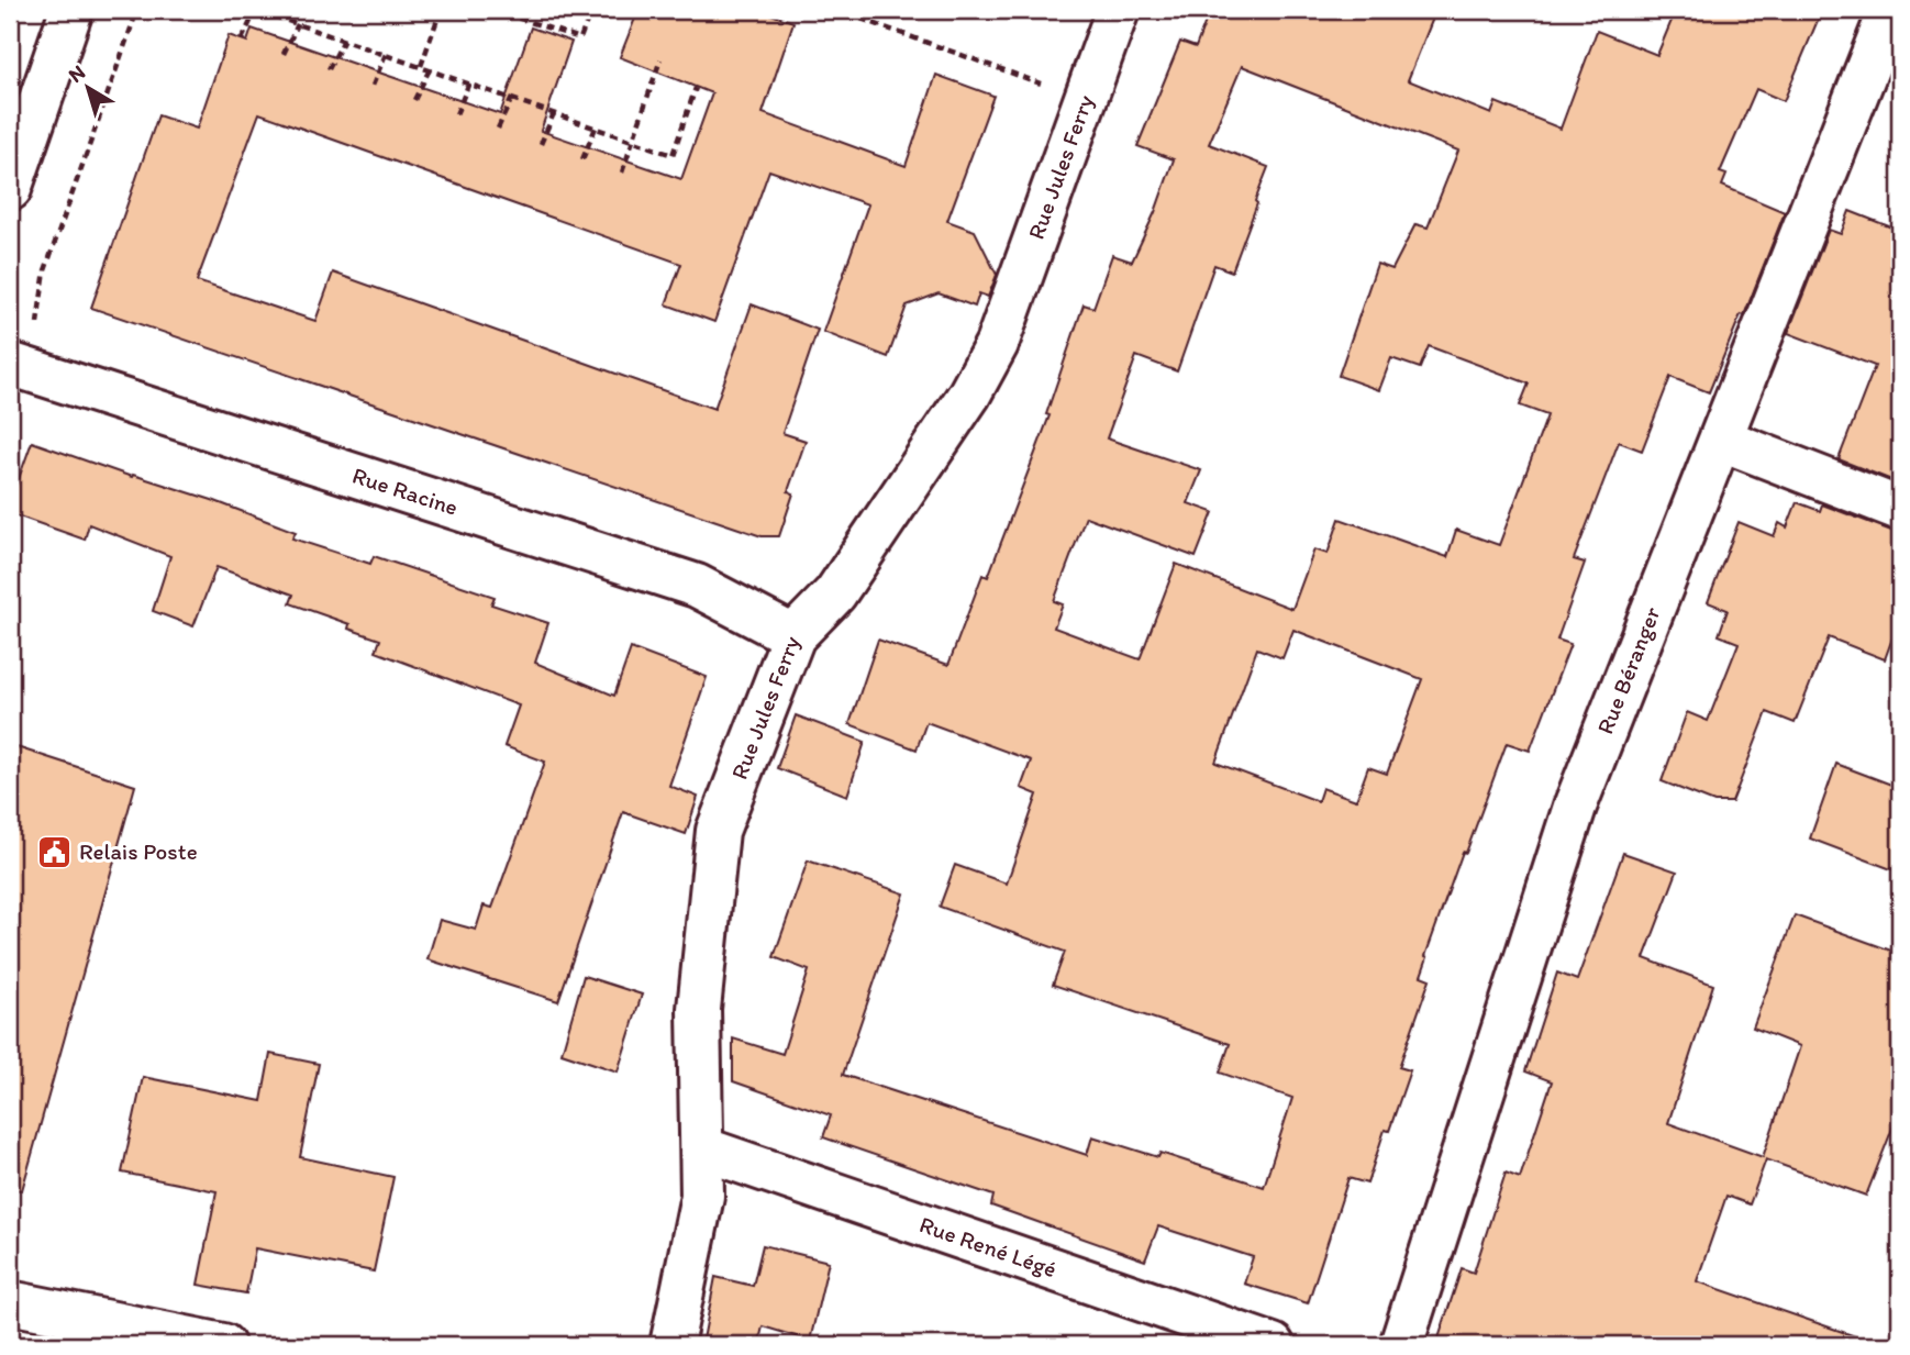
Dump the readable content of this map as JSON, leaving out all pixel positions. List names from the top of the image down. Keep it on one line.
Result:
{"streets":{"street":["Rue Jules Ferry","Rue Racine","Rue Béranger","Rue René Légé"]},"crossings":[["Rue Jules Ferry","Rue Racine"],["Rue Jules Ferry","Rue René Légé"]],"places":{"public building":["Relais Poste"]},"north":"top left"}
